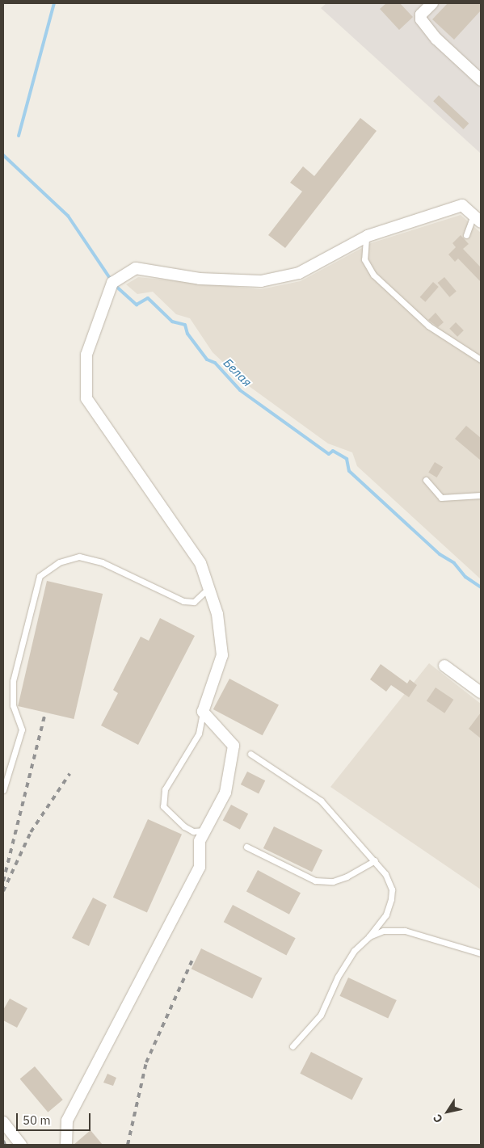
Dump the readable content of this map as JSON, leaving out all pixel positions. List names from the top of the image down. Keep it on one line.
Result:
{"water":["Белая"],"scale_bar":"50 m","north":"bottom left"}
